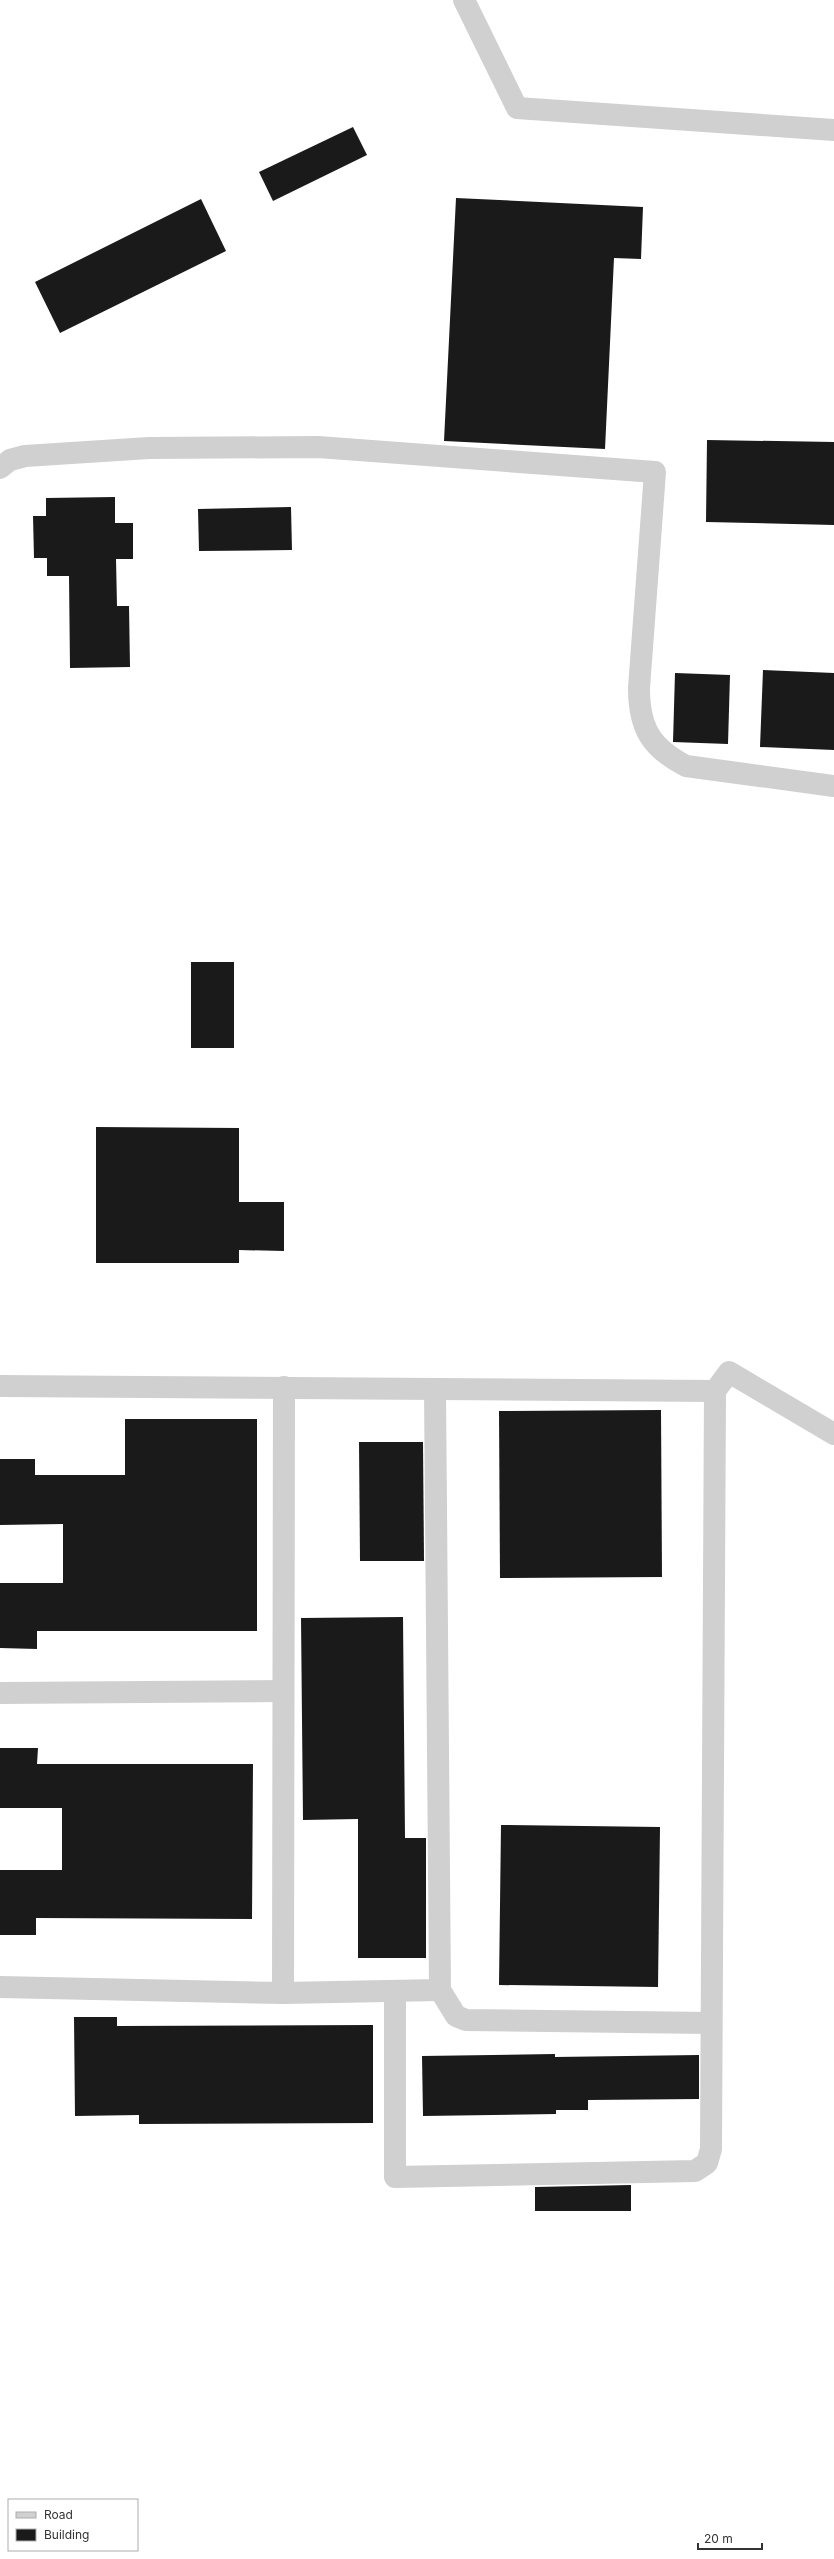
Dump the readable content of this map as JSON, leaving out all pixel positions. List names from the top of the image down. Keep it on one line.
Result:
{"legend":["Road","Building"],"scale_bar":"20 m"}
